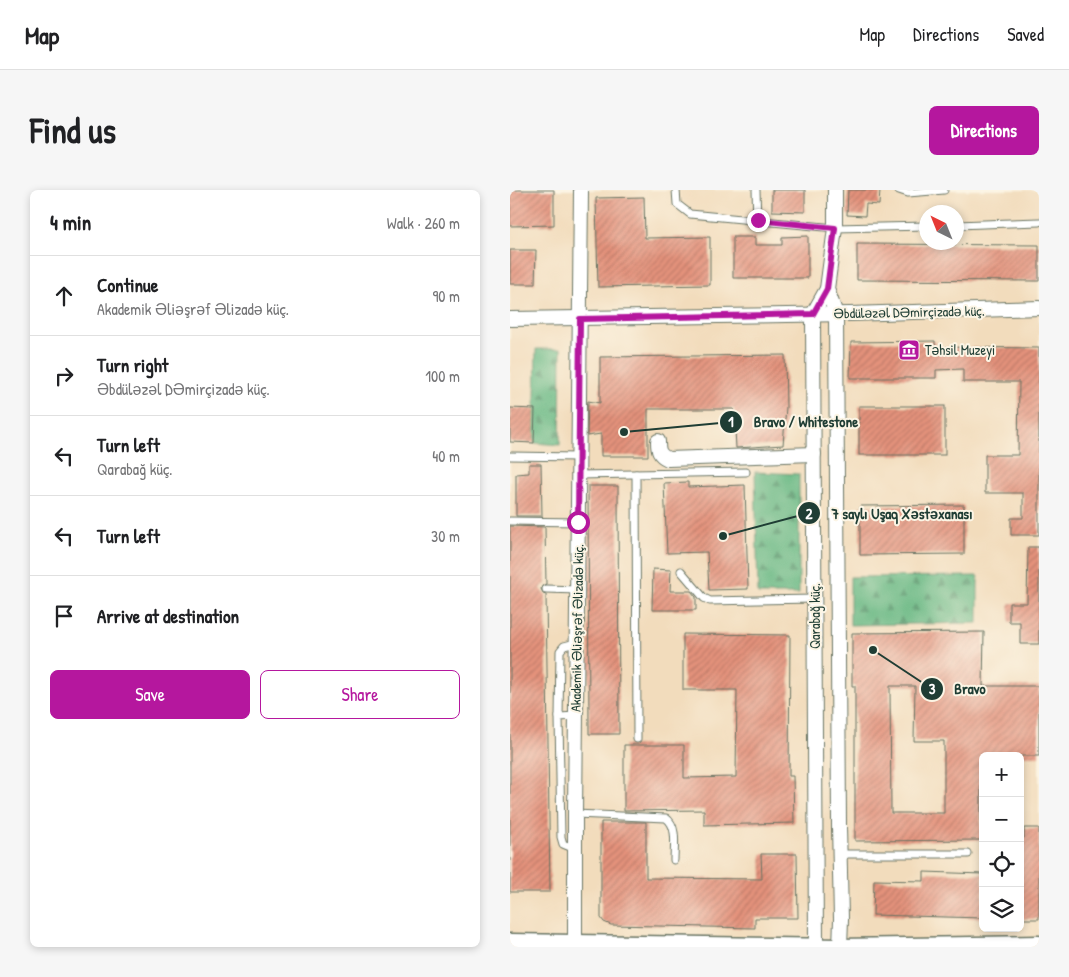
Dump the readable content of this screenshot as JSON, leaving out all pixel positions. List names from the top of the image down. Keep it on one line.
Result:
{"streets":{"street":["Əbdüləzəl DƏmirçizadə küç.","Qarabağ küç.","Akademik Əliəşrəf Əlizadə küç."]},"crossings":[["Əbdüləzəl DƏmirçizadə küç.","Qarabağ küç."],["Əbdüləzəl DƏmirçizadə küç.","Akademik Əliəşrəf Əlizadə küç."]],"places":{"museum":["Təhsil Muzeyi"],"other":["Bravo / Whitestone","7 saylı Uşaq Xəstəxanası","Bravo"]},"north":"top left","page":{"header":"Map","nav":["Map","Directions","Saved"],"buttons":["Directions",["Save","Share"]],"title":"Find us","heading":["4 min","Walk · 260 m"],"list":[["Continue","Akademik Əliəşrəf Əlizadə küç.","90 m"],["Turn right","Əbdüləzəl DƏmirçizadə küç.","100 m"],["Turn left","Qarabağ küç.","40 m"],["Turn left","30 m"],"Arrive at destination"],"map_buttons":["+","−"]}}
